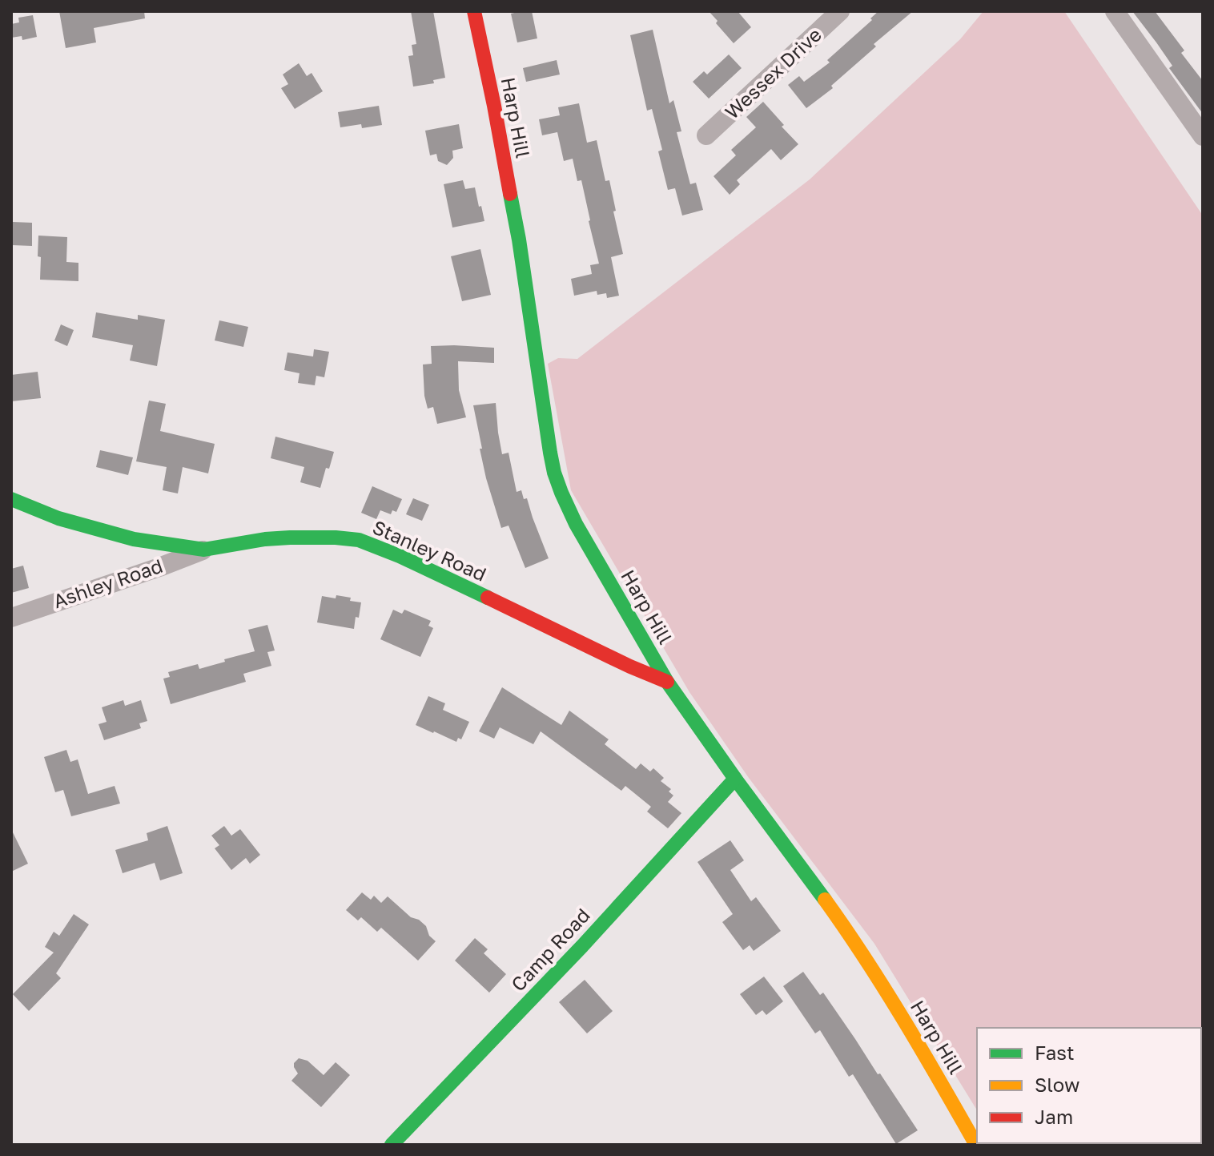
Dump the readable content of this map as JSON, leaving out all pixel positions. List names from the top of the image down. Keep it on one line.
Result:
{"streets":{"street":["Wessex Drive","Harp Hill","Stanley Road","Ashley Road","Camp Road"]},"crossings":[["Harp Hill","Stanley Road"],["Harp Hill","Camp Road"],["Stanley Road","Ashley Road"]],"legend":["Fast","Slow","Jam"]}
